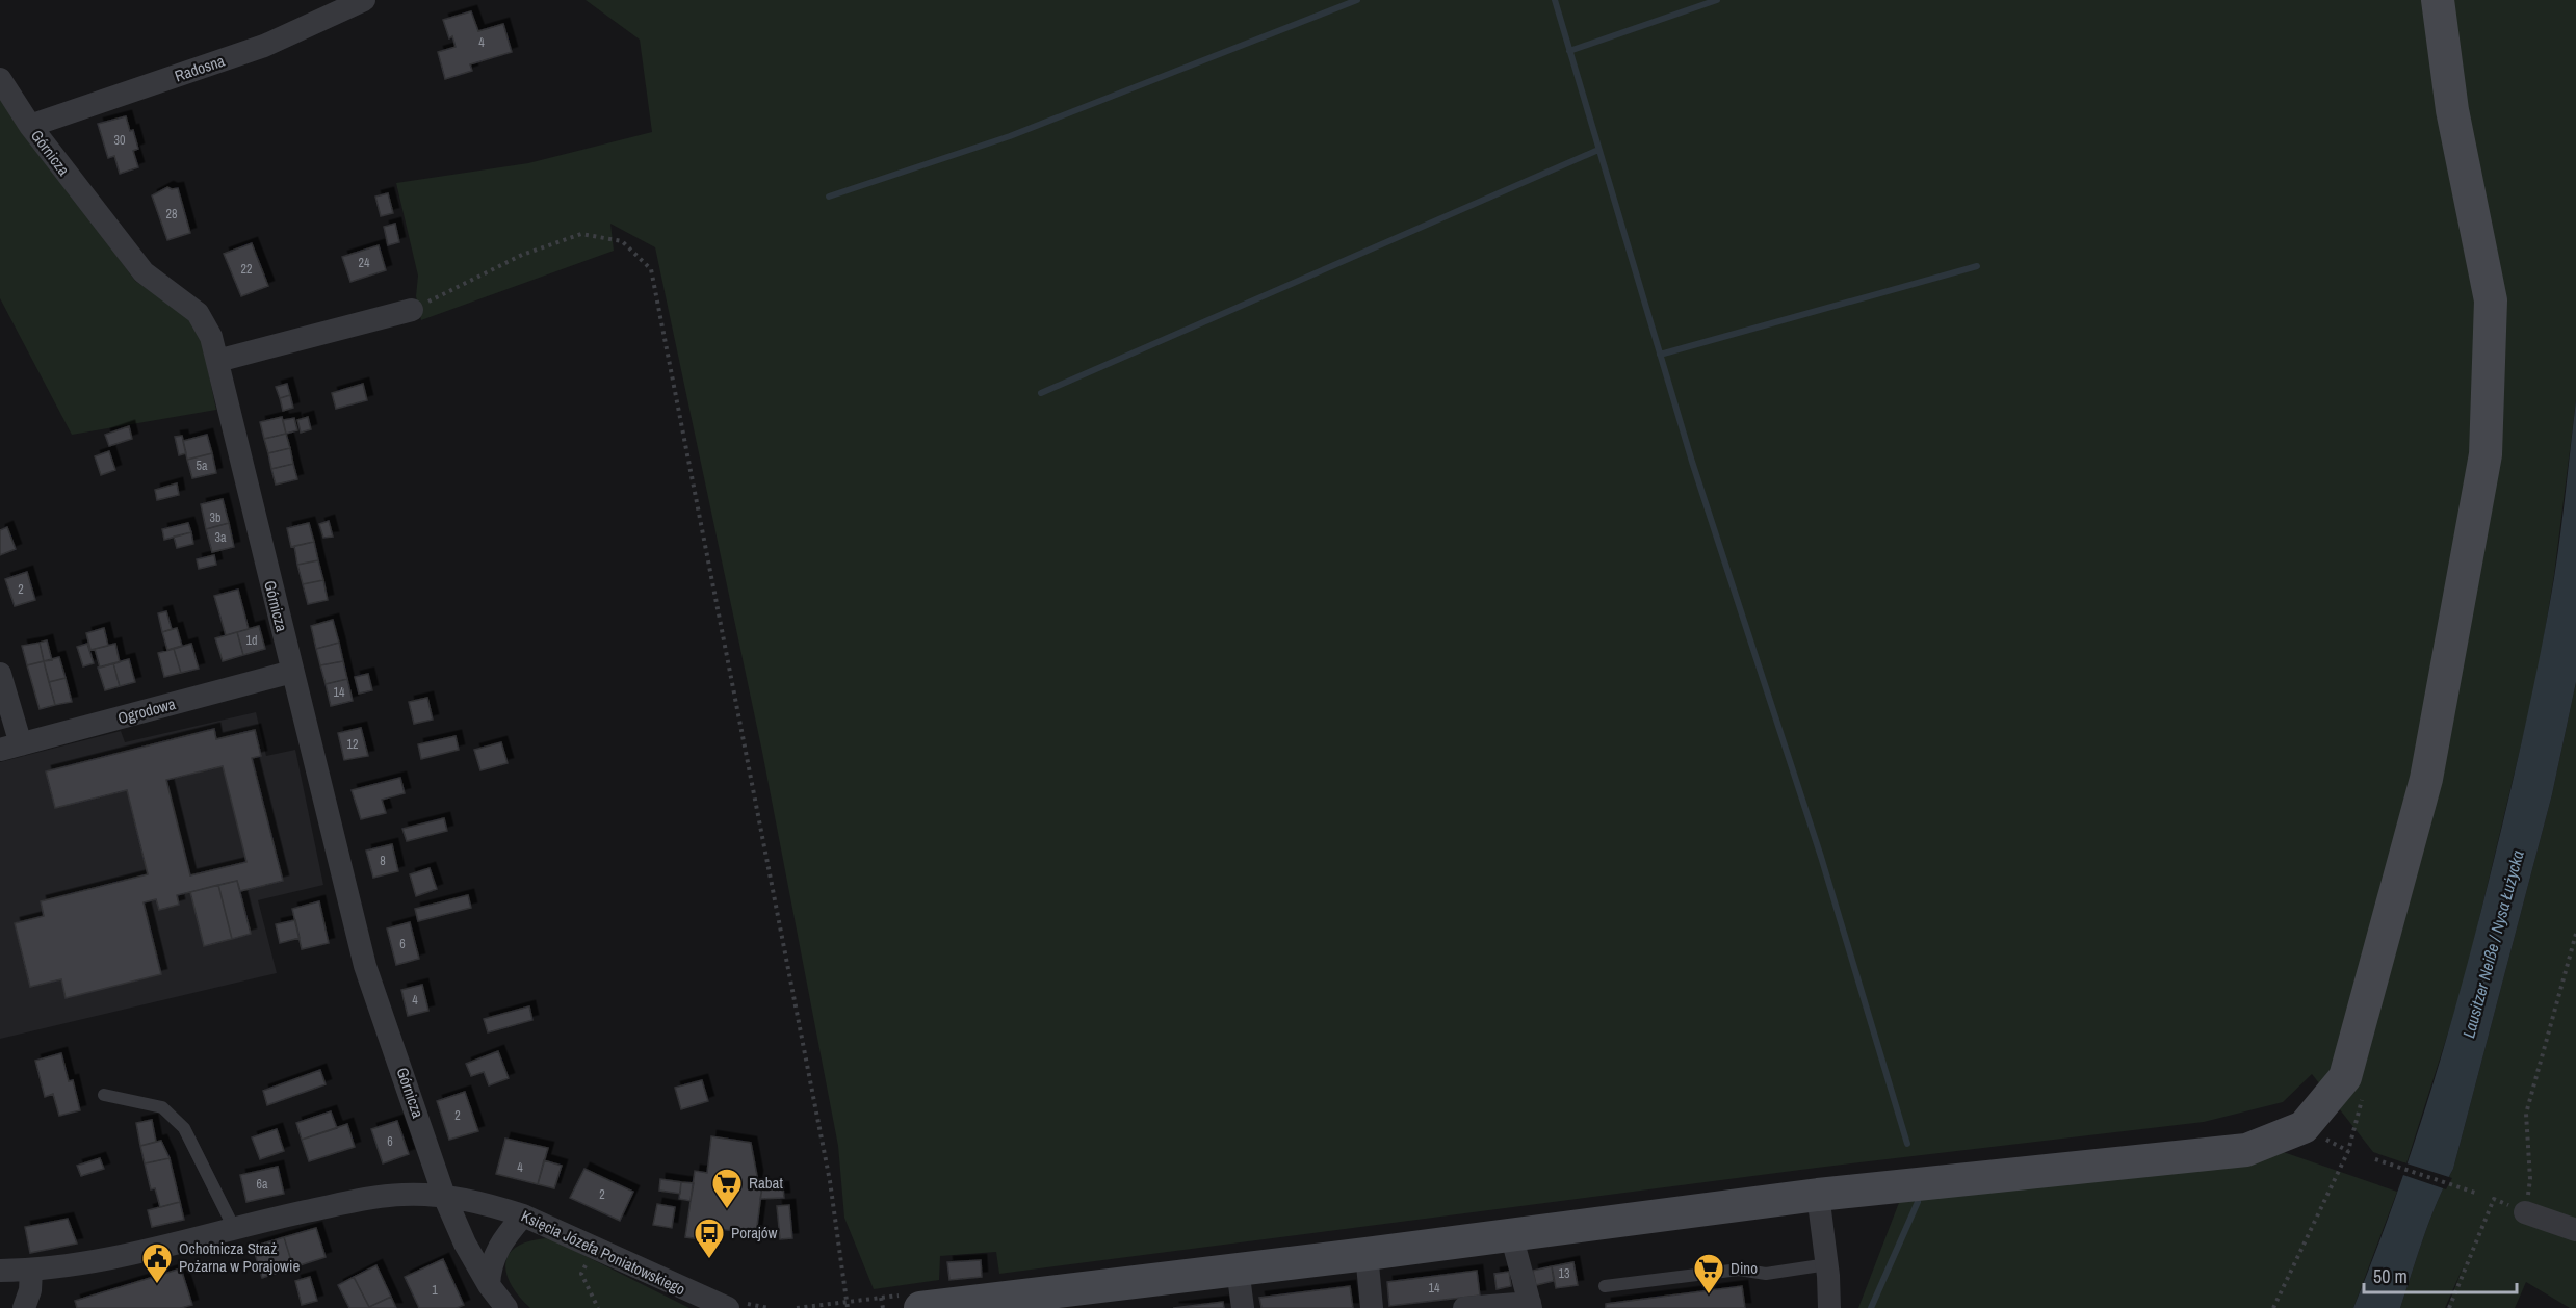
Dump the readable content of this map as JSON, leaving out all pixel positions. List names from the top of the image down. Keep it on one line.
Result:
{"streets":{"street":["Radosna","Górnicza","Ogrodowa","Księcia Józefa Poniatowskiego"]},"crossings":[["Radosna","Górnicza"],["Górnicza","Ogrodowa"],["Górnicza","Księcia Józefa Poniatowskiego"]],"water":["Lausitzer Neiße / Nysa Łużycka"],"places":{"supermarket":["Rabat","Dino"],"bus stop":["Porajów"],"public building":["Ochotnicza Straż Pożarna w Porajowie"]},"house_numbers":["4","30","28","24","22","5a","3b","3a","2","1d","14","12","8","6","4","2","6","4","6a","2","13","14","1"],"scale_bar":"50 m"}
